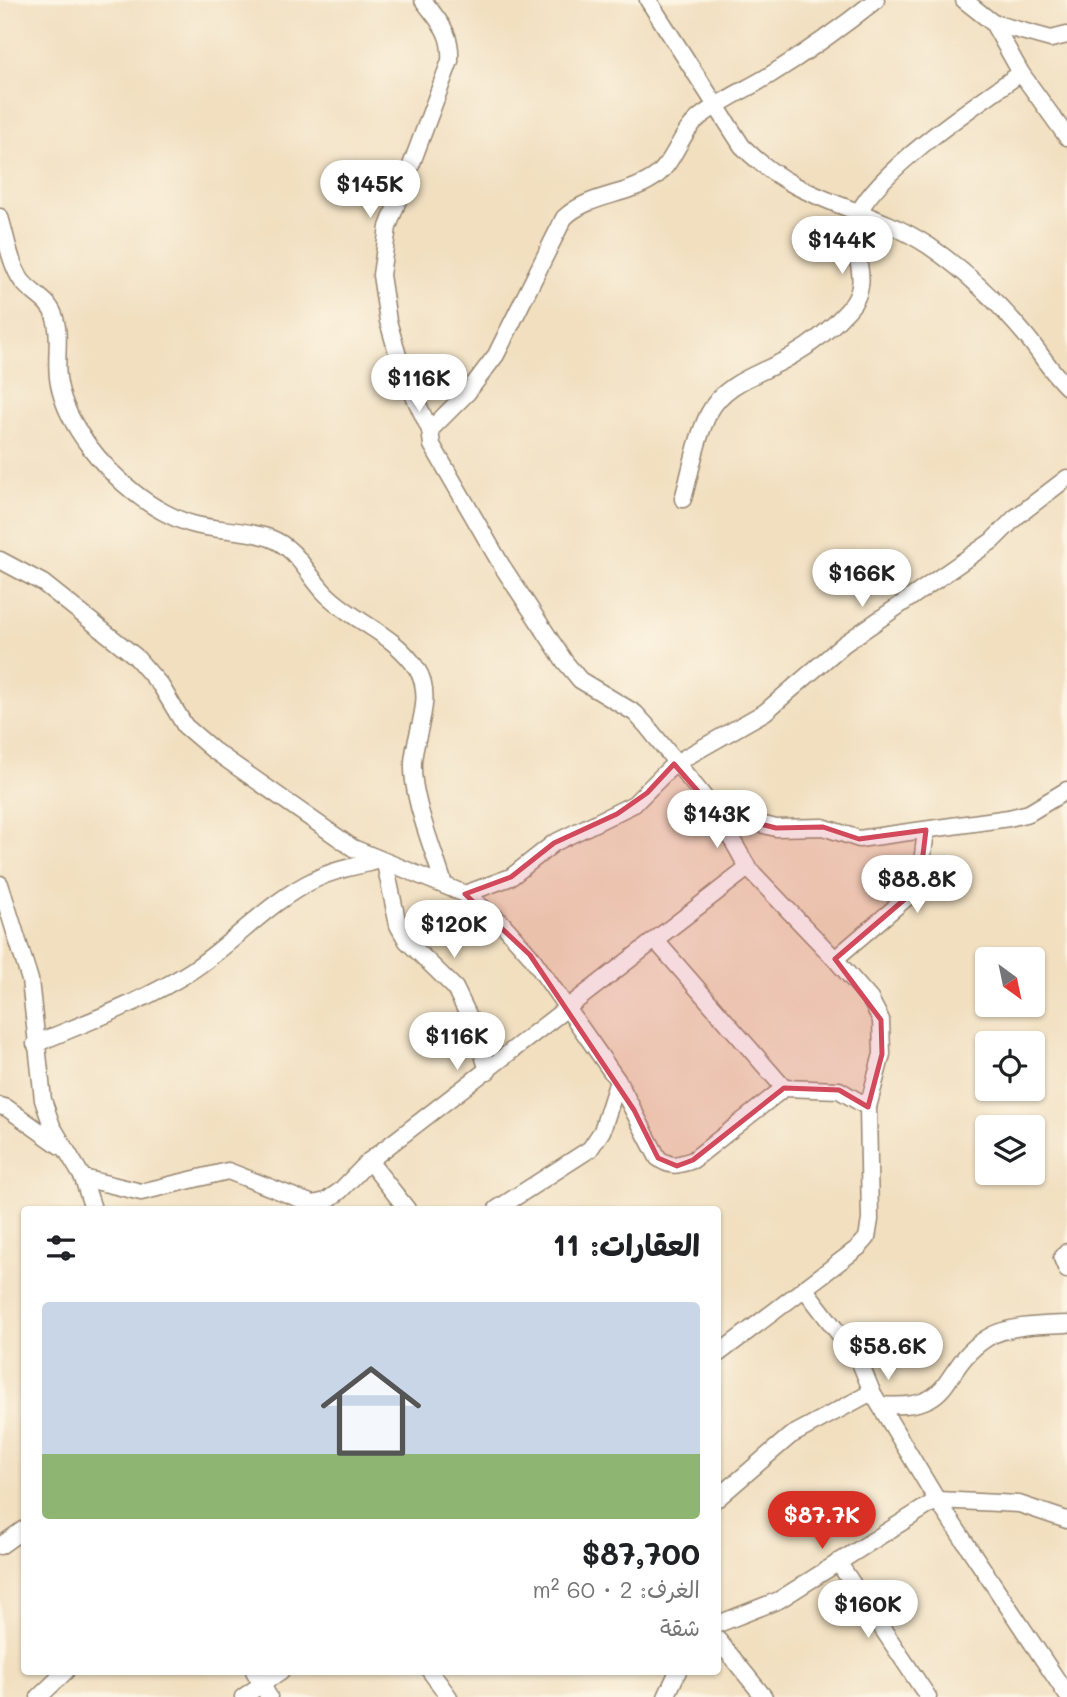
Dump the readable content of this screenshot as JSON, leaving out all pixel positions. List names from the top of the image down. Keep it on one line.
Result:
{"north":"bottom right","page":{"price":["$145K","$144K","$116K","$166K","$143K","$88.8K","$120K","$116K","$58.6K","$87.7K","$160K"],"heading":"العقارات: 11","list":[{"name":"$87,700","note":"الغرف: 2 · 60 m² · شقة"}]}}
